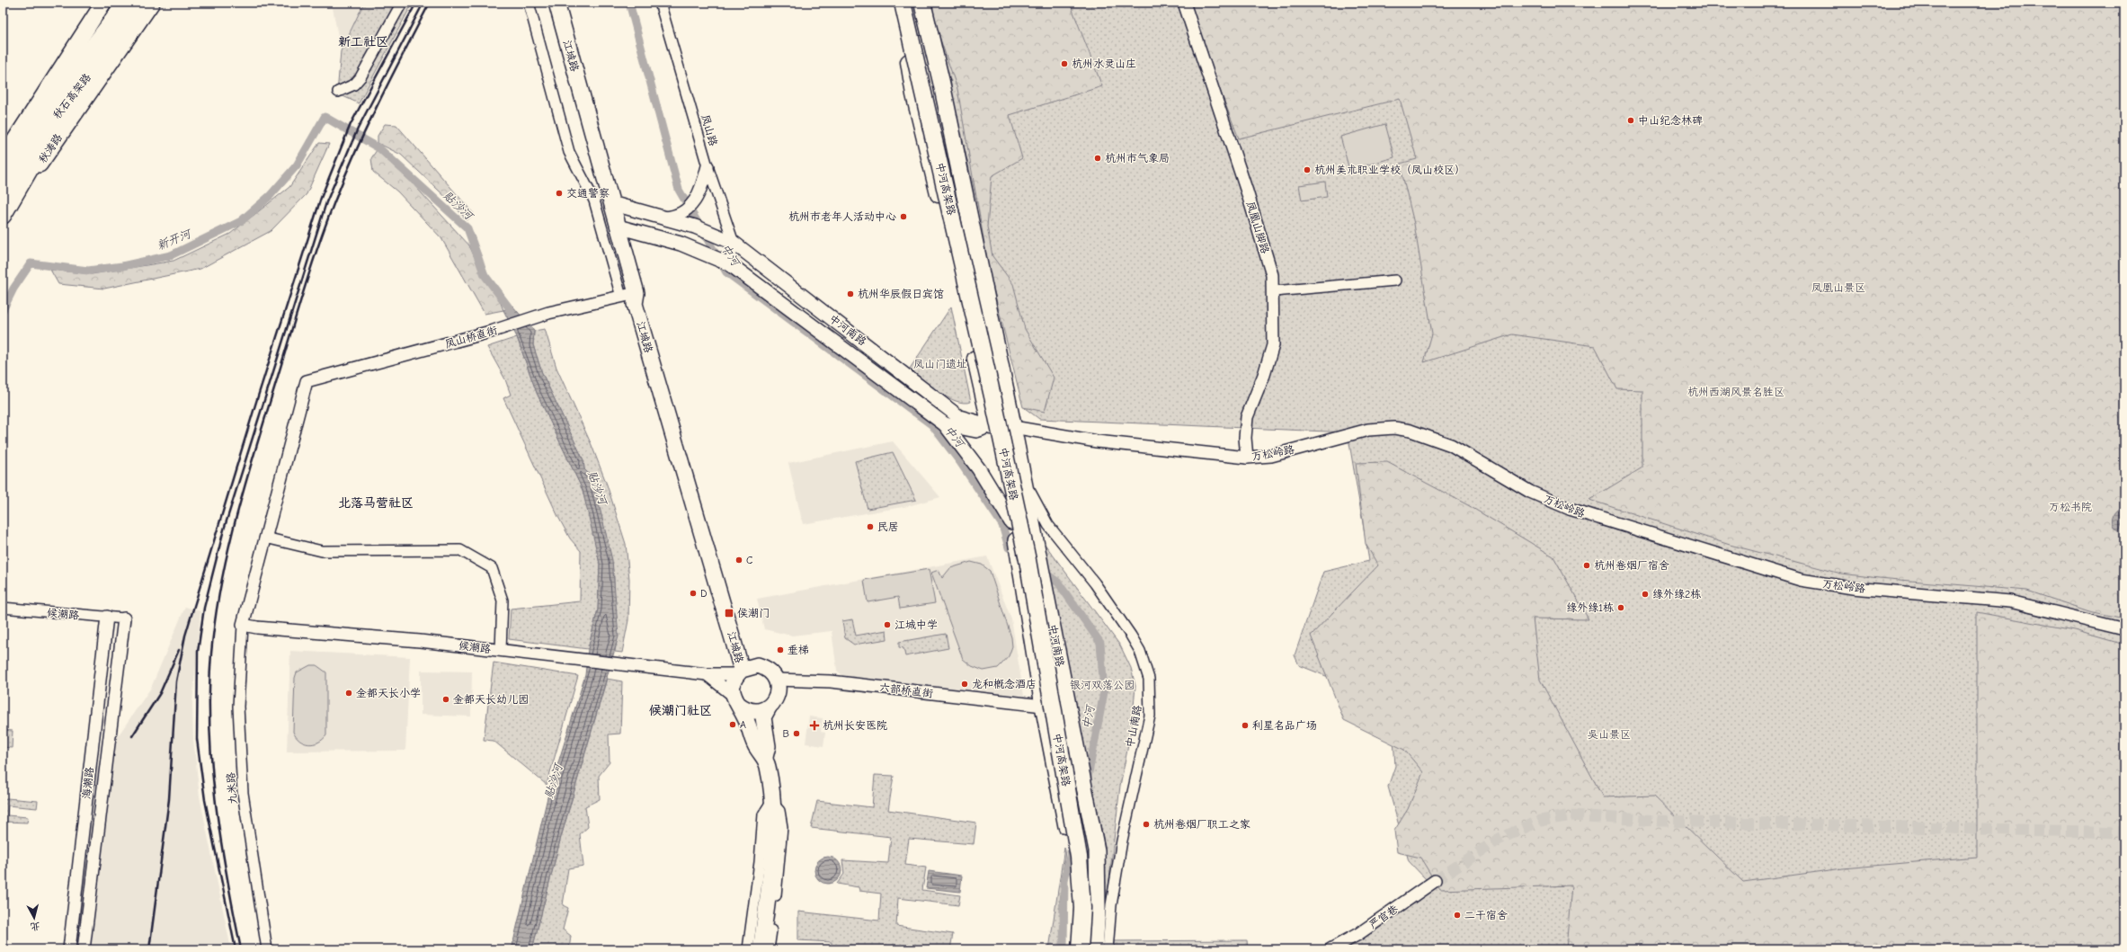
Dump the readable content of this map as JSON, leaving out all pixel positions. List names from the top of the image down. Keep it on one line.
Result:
{"streets":{"highway":["秋石高架路","中河高架路"],"main road":["江城路","秋涛路","中河南路"],"street":["凤山路","凤凰山脚路","凤山桥直街","万松岭路","候潮路","六部桥直街","中山南路","海潮路","九米路","严官巷"]},"crossings":[["江城路","中河南路"],["江城路","凤山桥直街"],["江城路","候潮路"],["江城路","六部桥直街"],["凤山路","中河南路"],["凤凰山脚路","万松岭路"],["中河南路","万松岭路"],["中河南路","六部桥直街"],["中河南路","中山南路"],["候潮路","六部桥直街"],["候潮路","海潮路"],["候潮路","九米路"]],"districts":["新工社区","北落马营社区","候潮门社区"],"water":["贴沙河","新开河","中河"],"parks":["凤凰山景区","凤山门遗址","杭州西湖风景名胜区","万松书院","银河双落公园","吴山景区"],"places":{"other":["杭州水灵山庄","中山纪念林碑","杭州市气象局","杭州美术职业学校（凤山校区）","交通警察","杭州市老年人活动中心","杭州华辰假日宾馆","民居","C","杭州卷烟厂宿舍","D","缘外缘2栋","缘外缘1栋","江城中学","垂梯","龙和概念酒店","金都天长小学","金都天长幼儿园","A","利星名品广场","B","杭州卷烟厂职工之家","二干宿舍"],"transit":["侯潮门"],"health":["杭州长安医院"]},"north":"bottom"}
